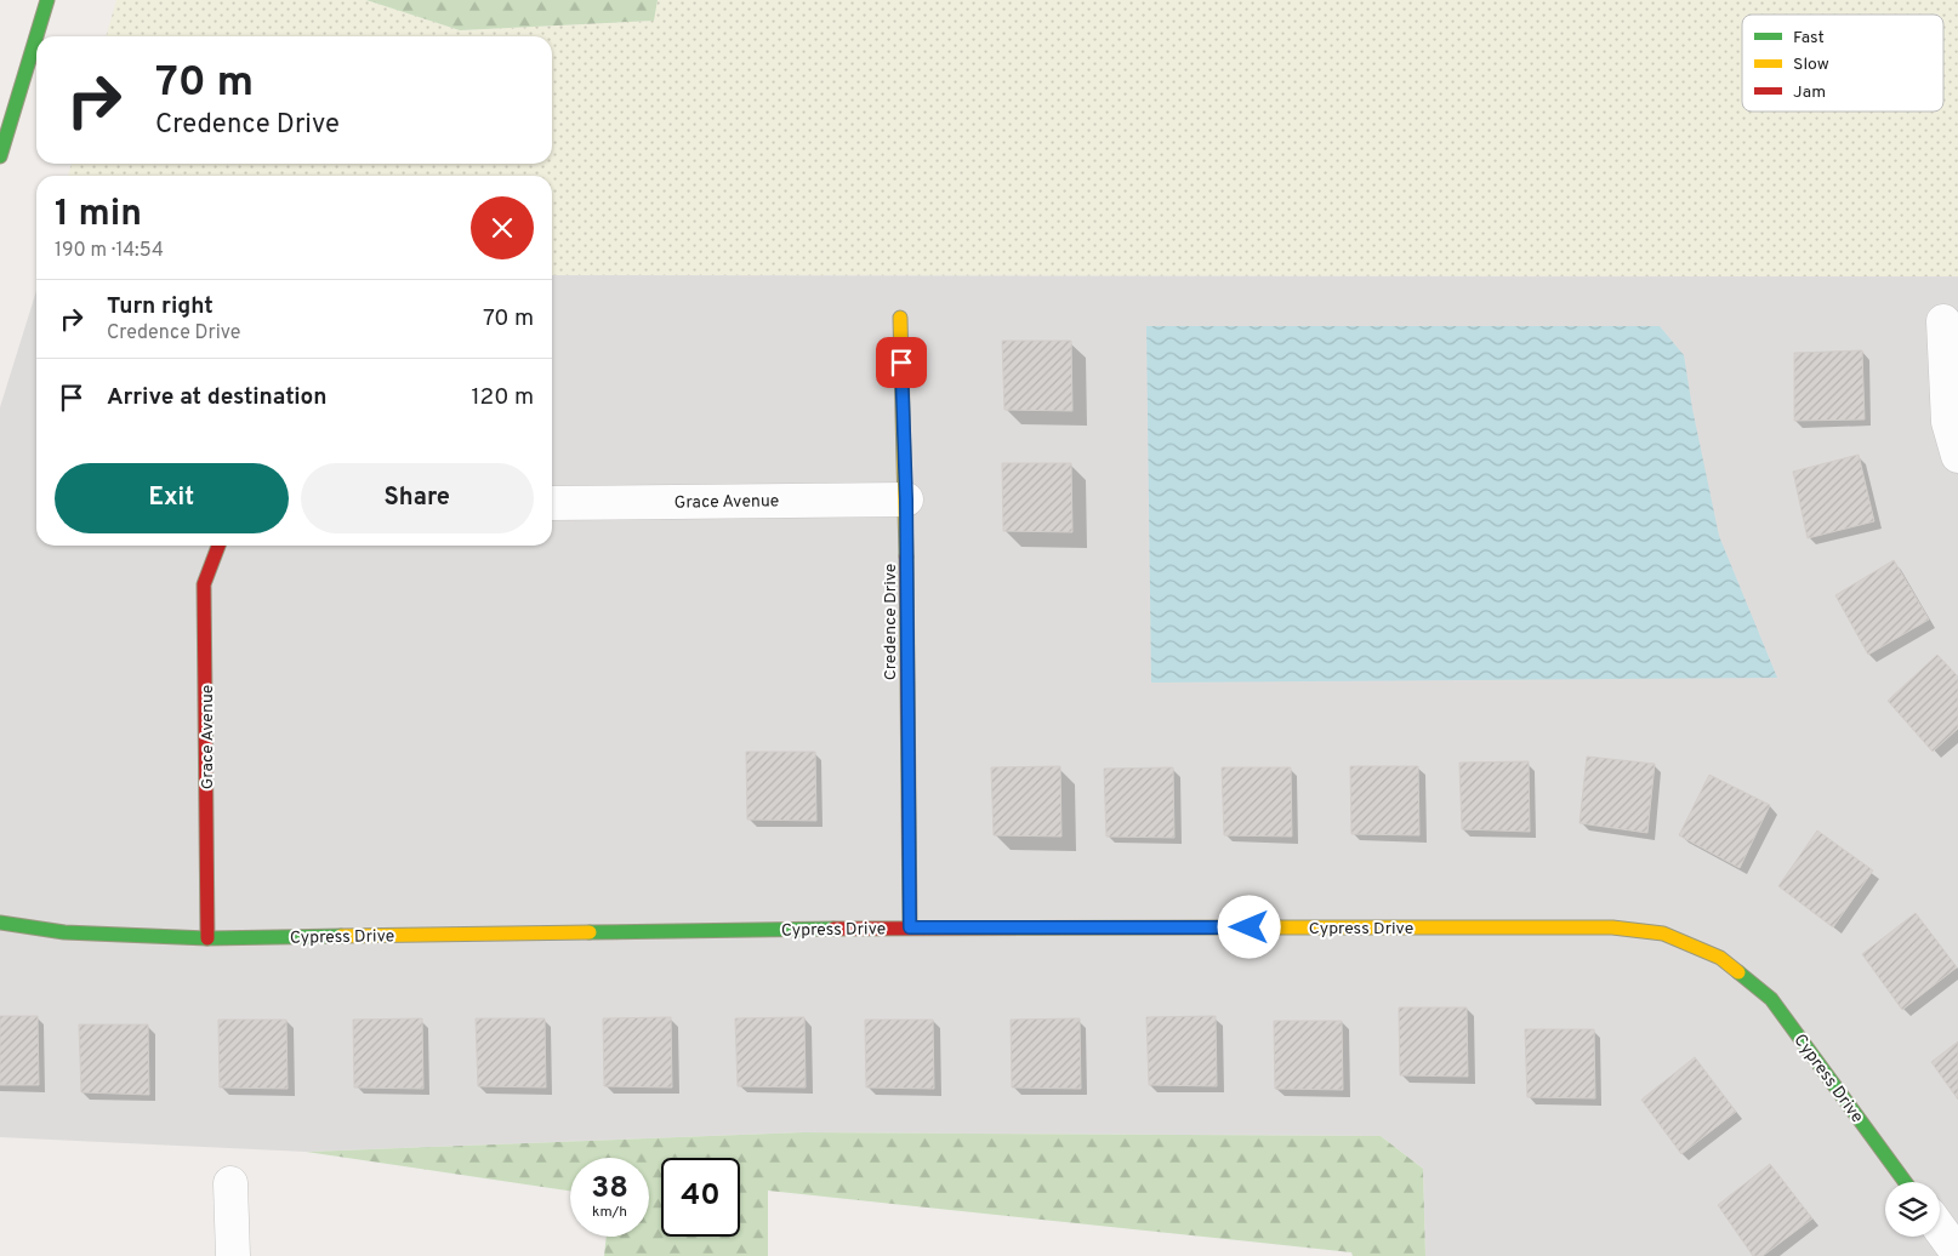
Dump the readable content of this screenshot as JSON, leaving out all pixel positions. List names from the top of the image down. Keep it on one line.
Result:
{"streets":{"street":["Grace Avenue","Credence Drive","Cypress Drive"]},"crossings":[["Grace Avenue","Credence Drive"],["Grace Avenue","Cypress Drive"],["Credence Drive","Cypress Drive"]],"legend":["Fast","Slow","Jam"],"page":{"turn":["70 m","Credence Drive"],"heading":["1 min","190 m · 14:54"],"list":[{"name":"Turn right","note":"Credence Drive","value":"70 m"},{"name":"Arrive at destination","value":"120 m"}],"buttons":["Exit","Share"],"speed":"38 km/h","limit":"40"}}
